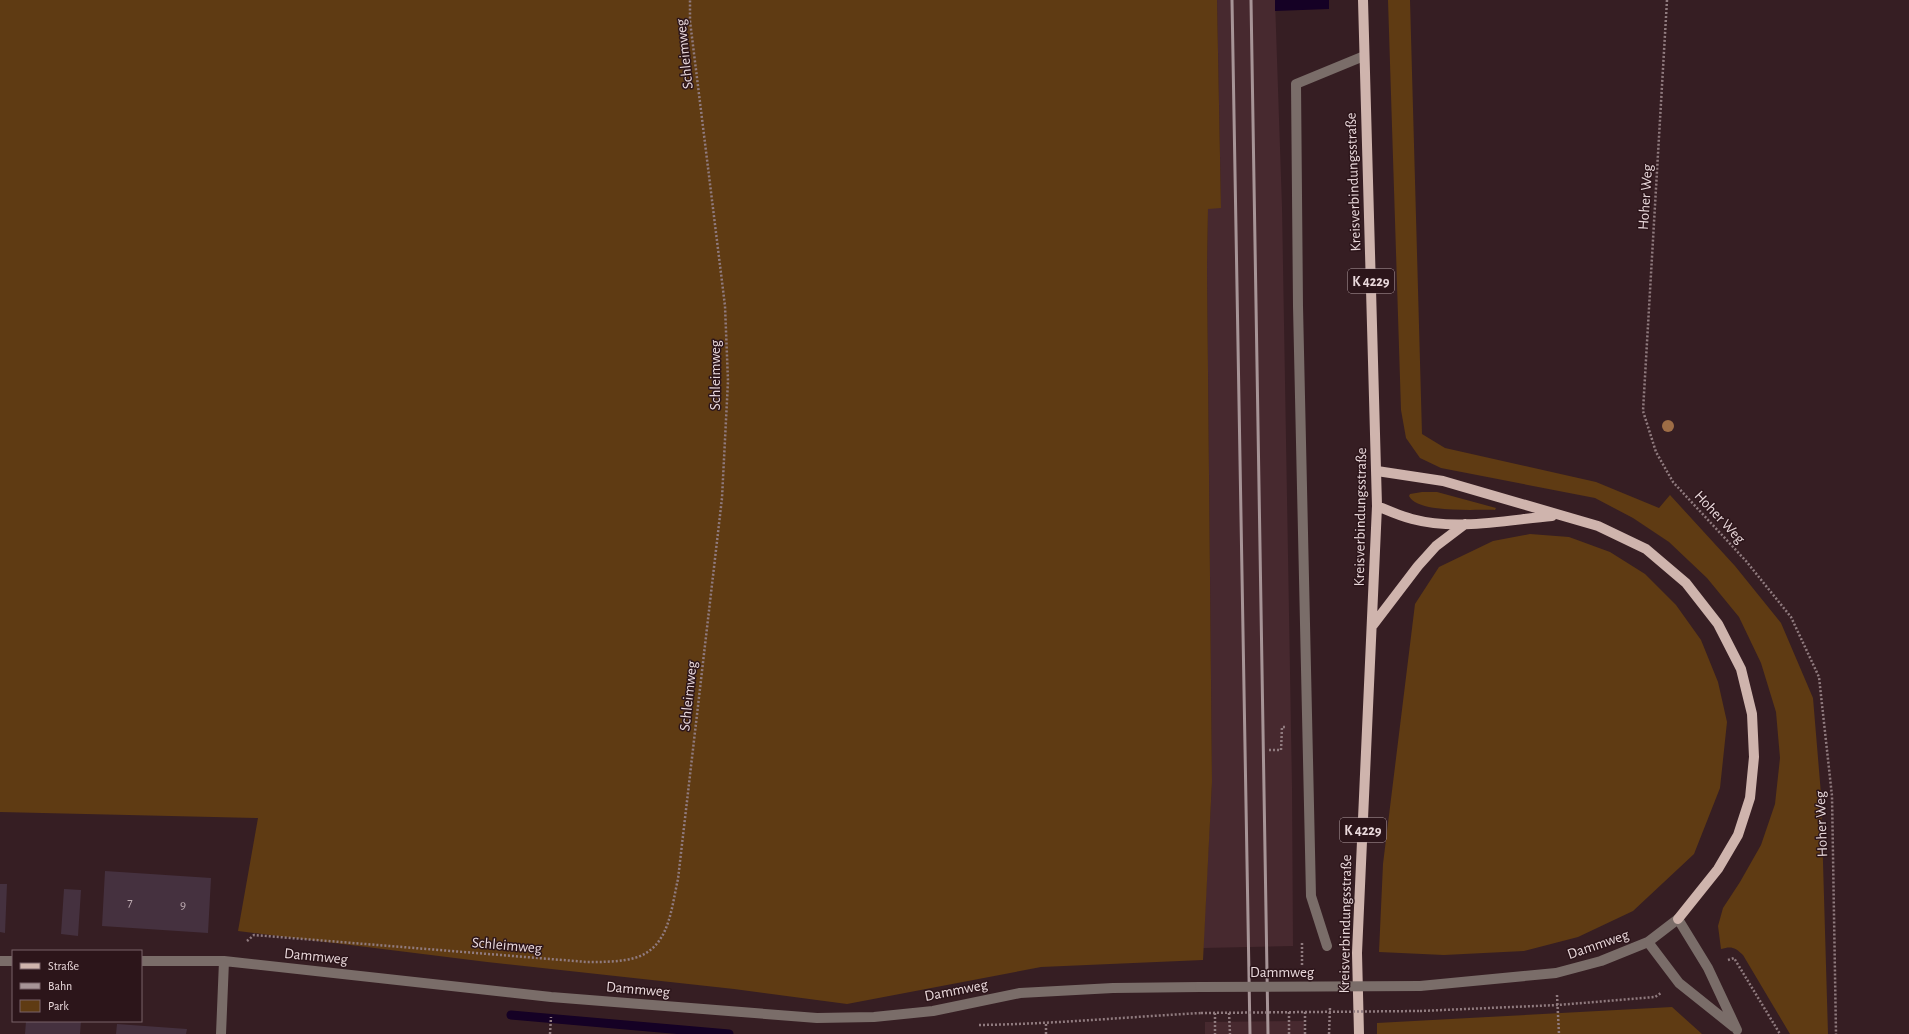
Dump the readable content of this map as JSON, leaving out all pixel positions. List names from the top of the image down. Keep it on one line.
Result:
{"streets":{"main road":["Kreisverbindungsstraße","K 4229"],"street":["Dammweg"],"path":["Schleimweg","Hoher Weg"]},"crossings":[["Schleimweg","Dammweg"]],"house_numbers":["7","9"],"legend":["Straße","Bahn","Park"]}
